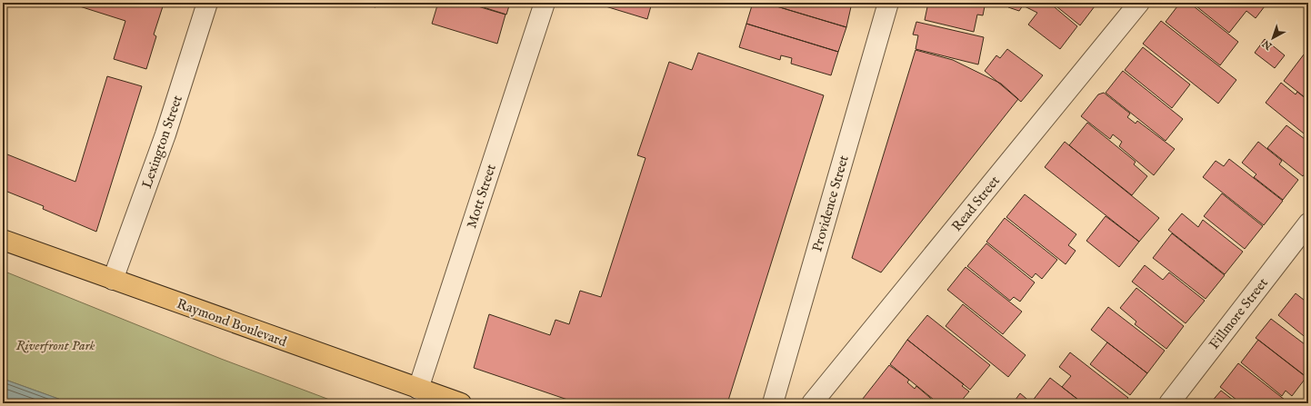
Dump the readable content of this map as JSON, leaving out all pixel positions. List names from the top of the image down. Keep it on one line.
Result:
{"streets":{"main road":["Raymond Boulevard"],"street":["Lexington Street","Mott Street","Providence Street","Read Street","Fillmore Street"]},"crossings":[["Lexington Street","Raymond Boulevard"],["Mott Street","Raymond Boulevard"]],"parks":["Riverfront Park"],"north":"bottom left"}
